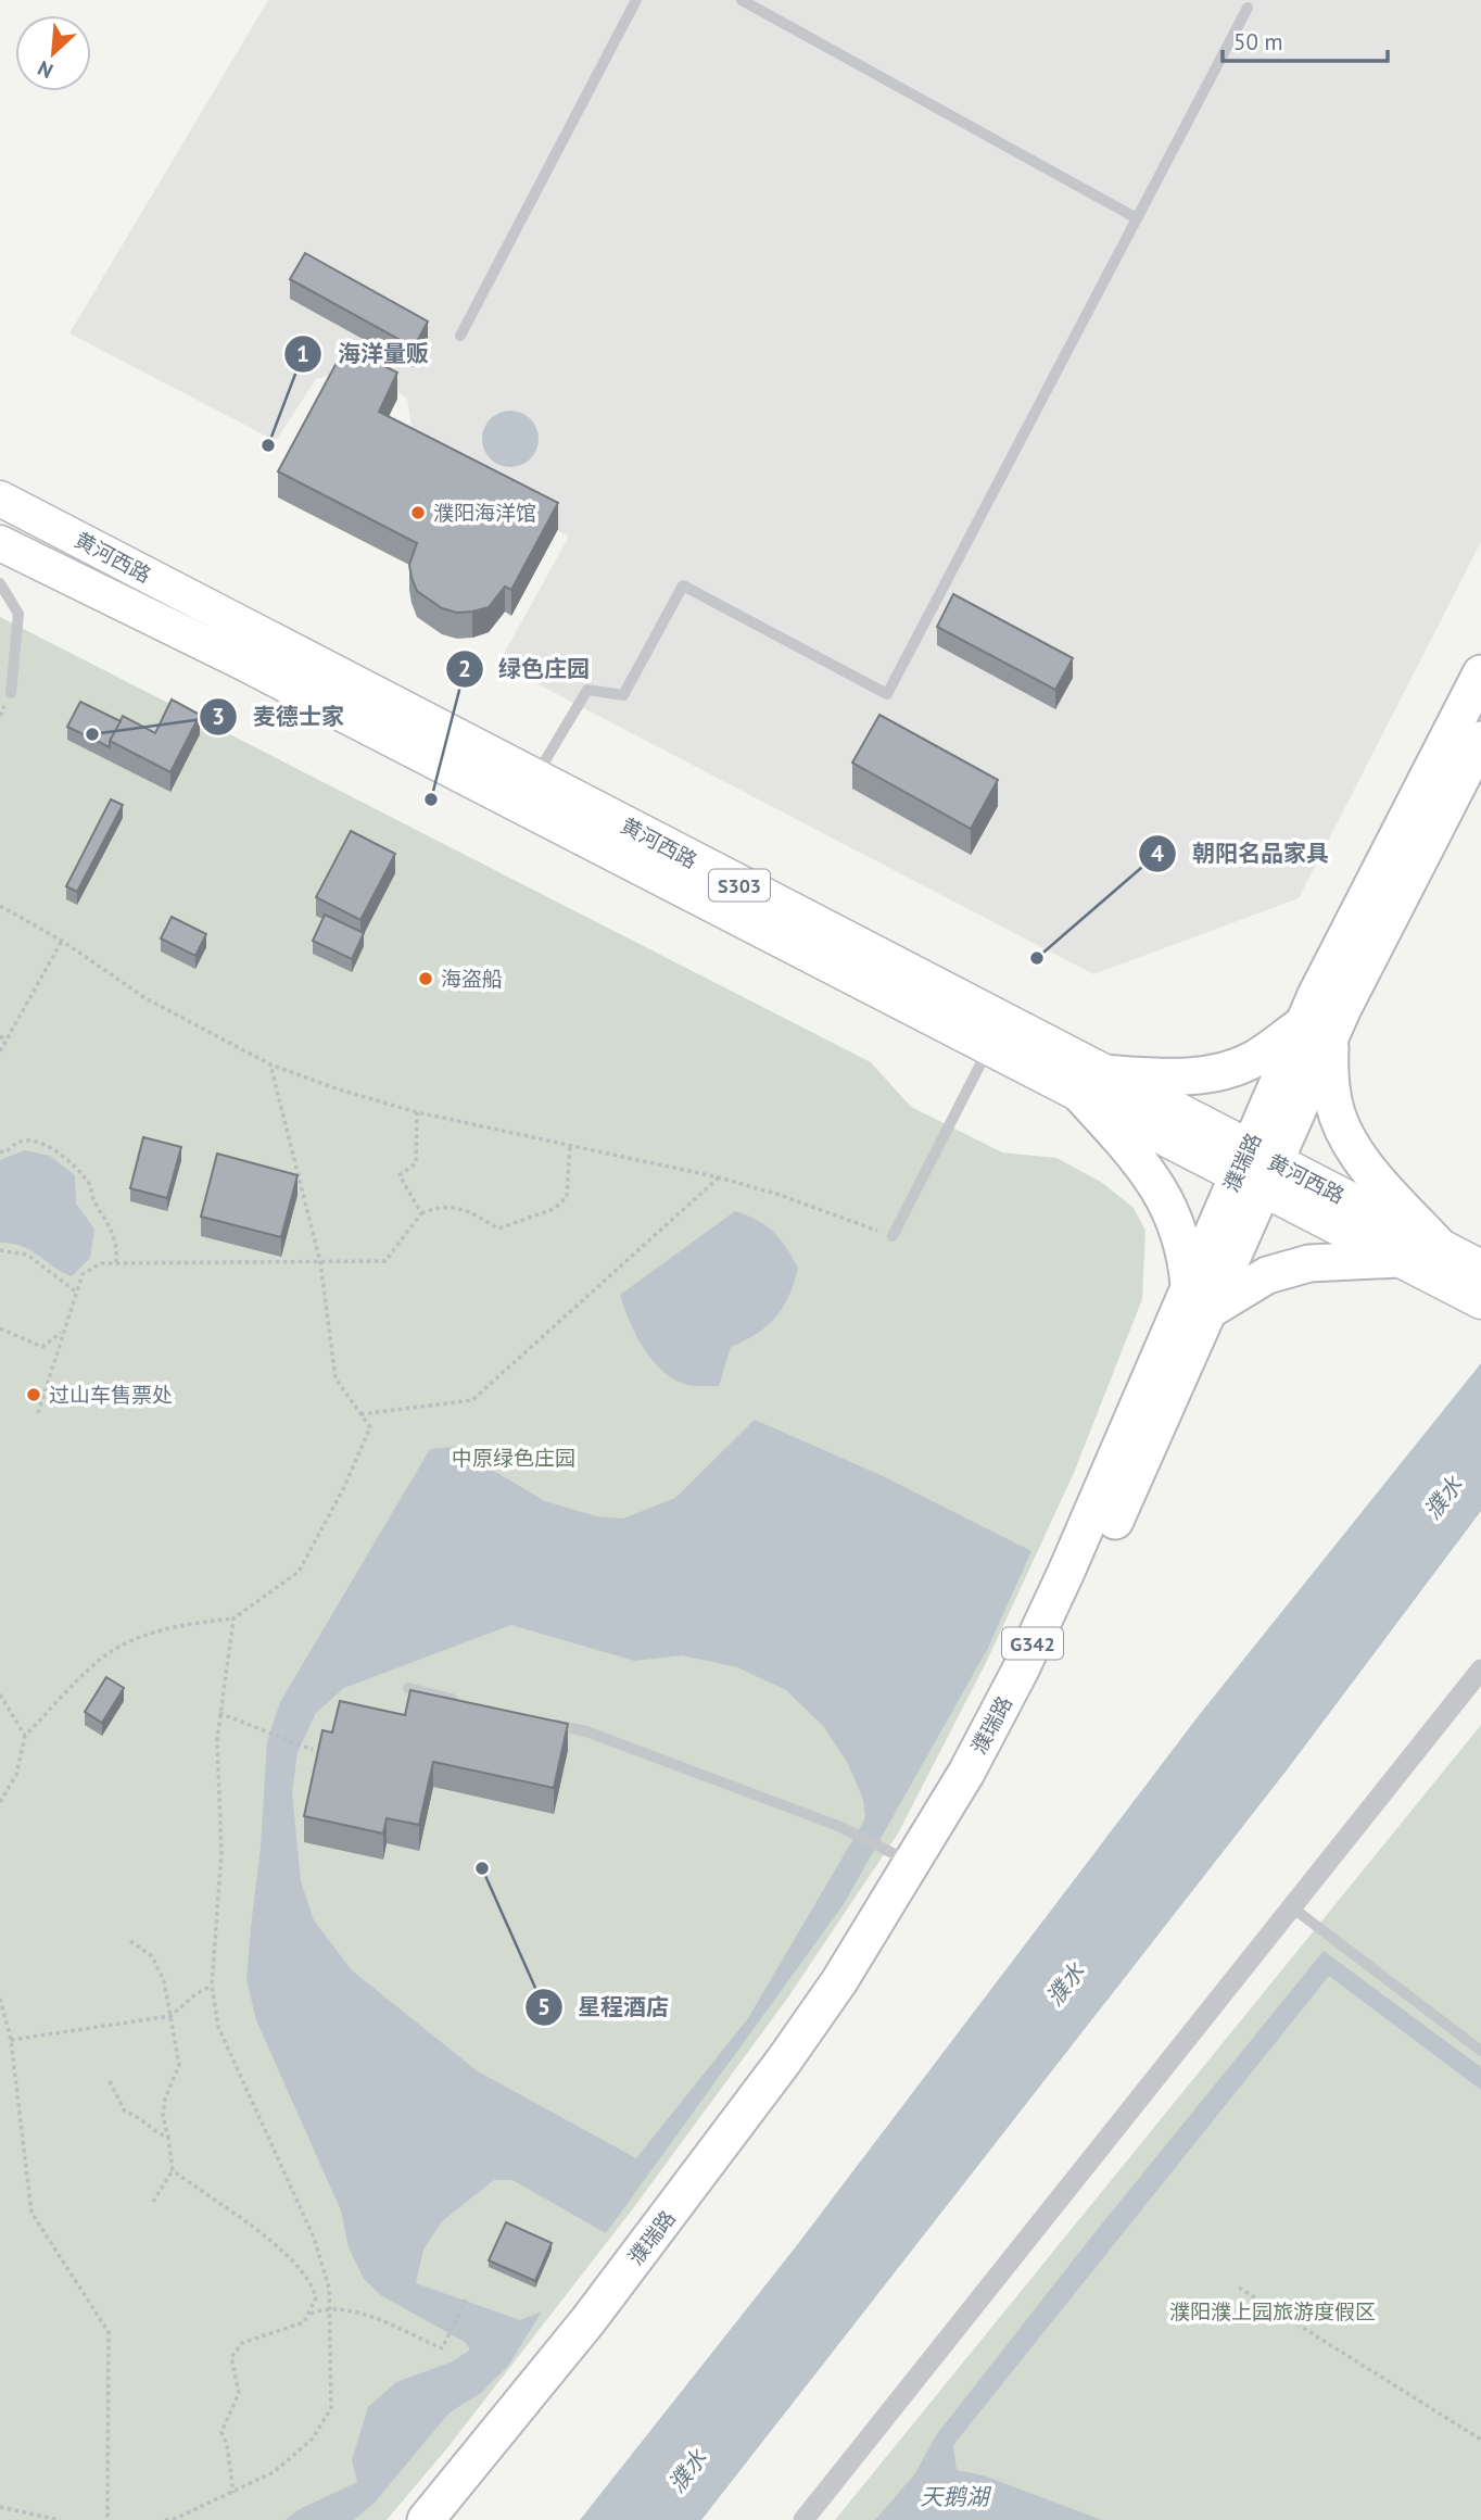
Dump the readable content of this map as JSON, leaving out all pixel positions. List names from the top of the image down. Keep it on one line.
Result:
{"streets":{"highway":["濮瑞路","G342"],"main road":["黄河西路","S303"]},"crossings":[["黄河西路","濮瑞路"]],"water":["濮水","天鹅湖"],"parks":["中原绿色庄园","濮阳濮上园旅游度假区"],"places":["海洋量贩","濮阳海洋馆","麦德士家","绿色庄园","朝阳名品家具","海盗船","过山车售票处","星程酒店"],"scale_bar":"50 m","north":"bottom left"}
